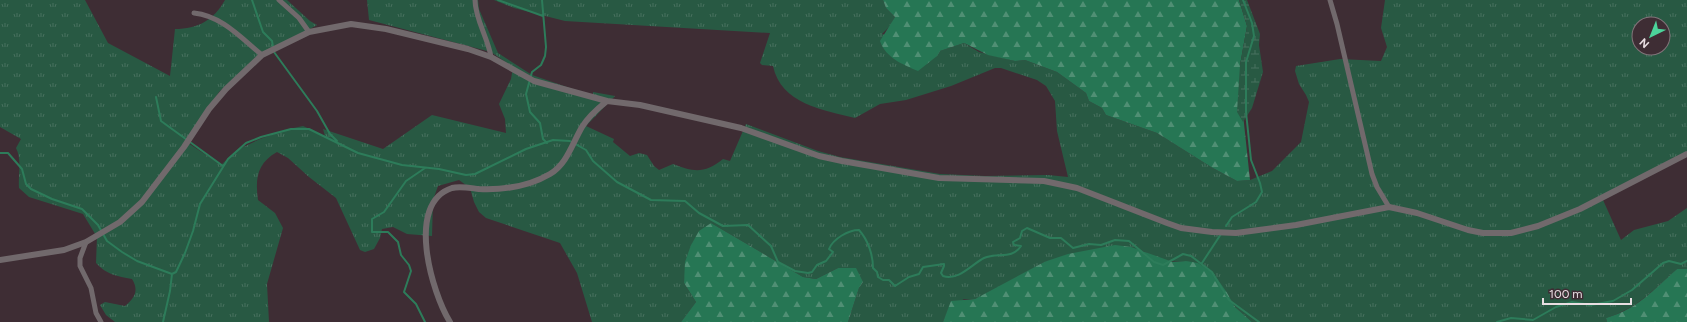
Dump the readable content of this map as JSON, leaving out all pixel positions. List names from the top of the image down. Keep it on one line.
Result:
{"scale_bar":"100 m","north":"bottom left"}
